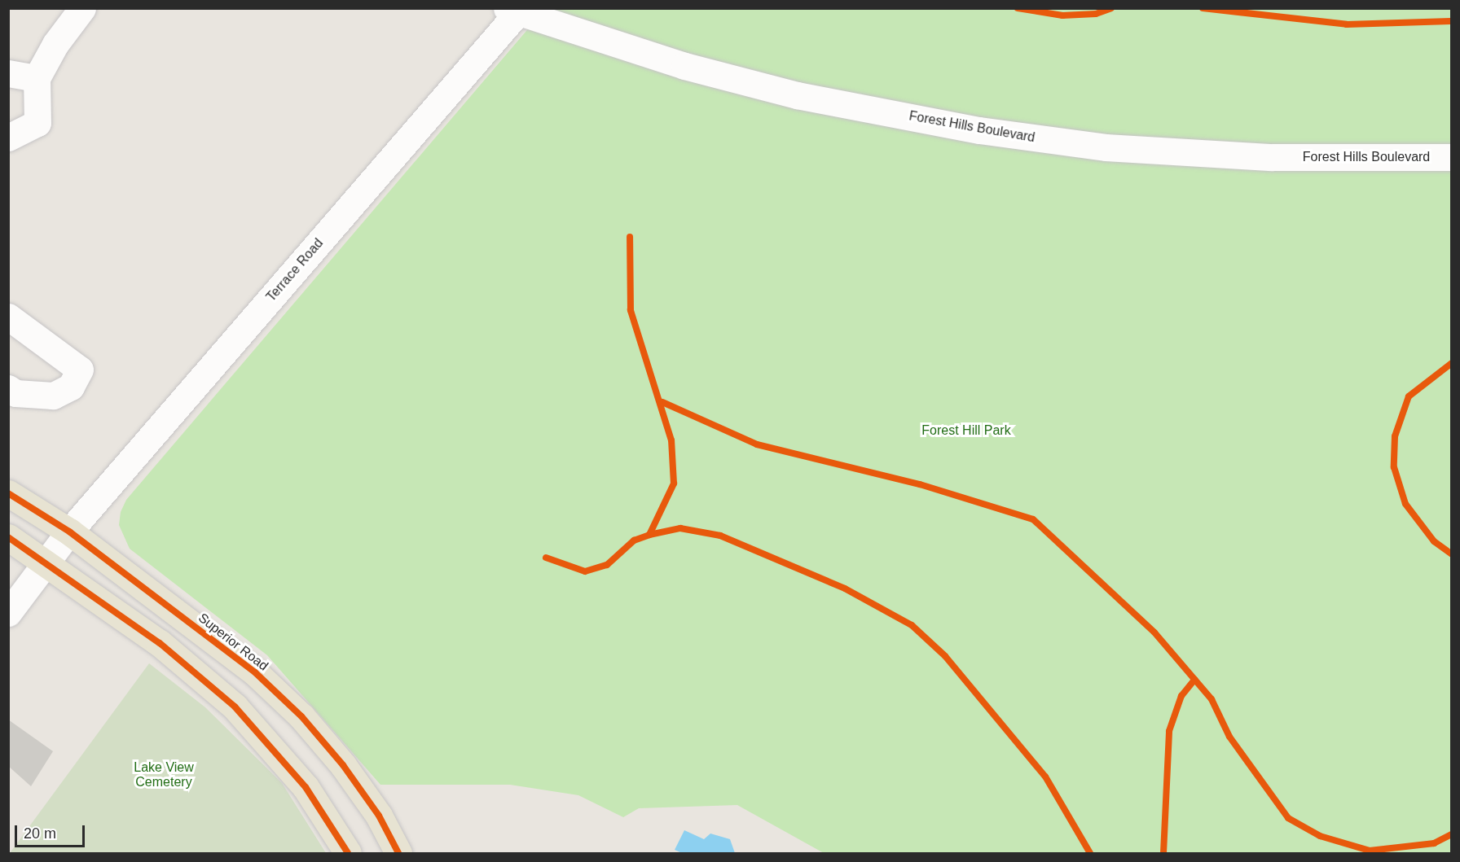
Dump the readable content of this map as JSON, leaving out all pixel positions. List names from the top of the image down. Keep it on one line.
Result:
{"streets":{"main road":["Superior Road"],"street":["Forest Hills Boulevard","Terrace Road"]},"crossings":[["Forest Hills Boulevard","Terrace Road"],["Terrace Road","Superior Road"]],"parks":["Forest Hill Park","Lake View Cemetery"],"scale_bar":"20 m"}
